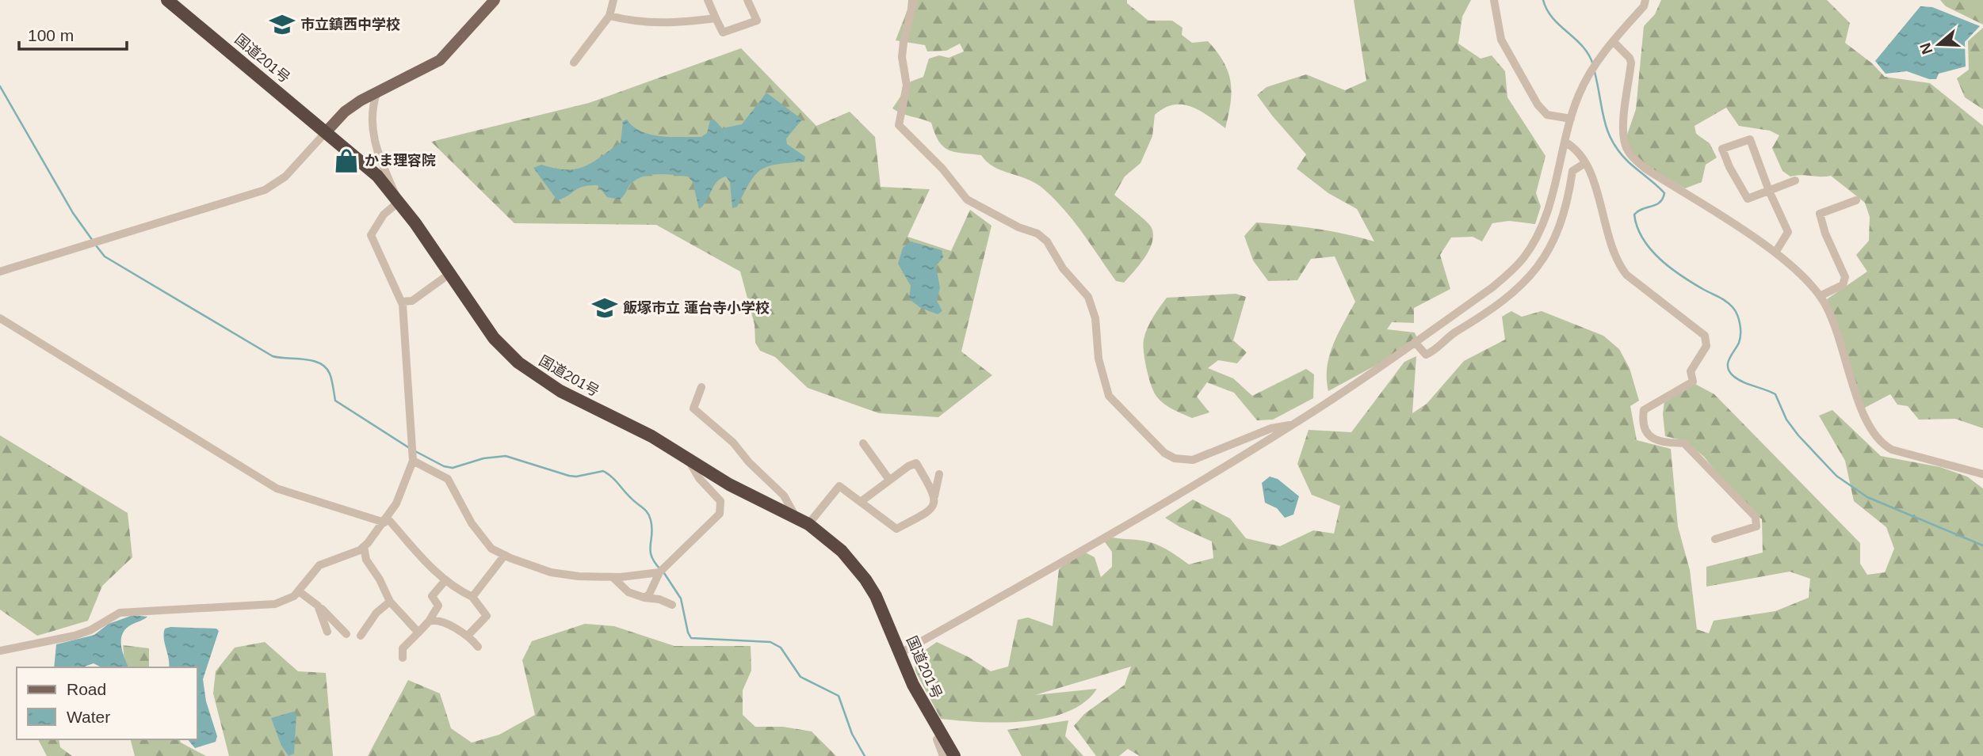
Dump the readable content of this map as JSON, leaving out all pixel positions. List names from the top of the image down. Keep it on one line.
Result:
{"streets":{"highway":["国道201号"]},"places":{"school or university":["市立鎮西中学校","飯塚市立 蓮台寺小学校"],"shop":["かま理容院"]},"legend":["Road","Water"],"scale_bar":"100 m","north":"left"}
